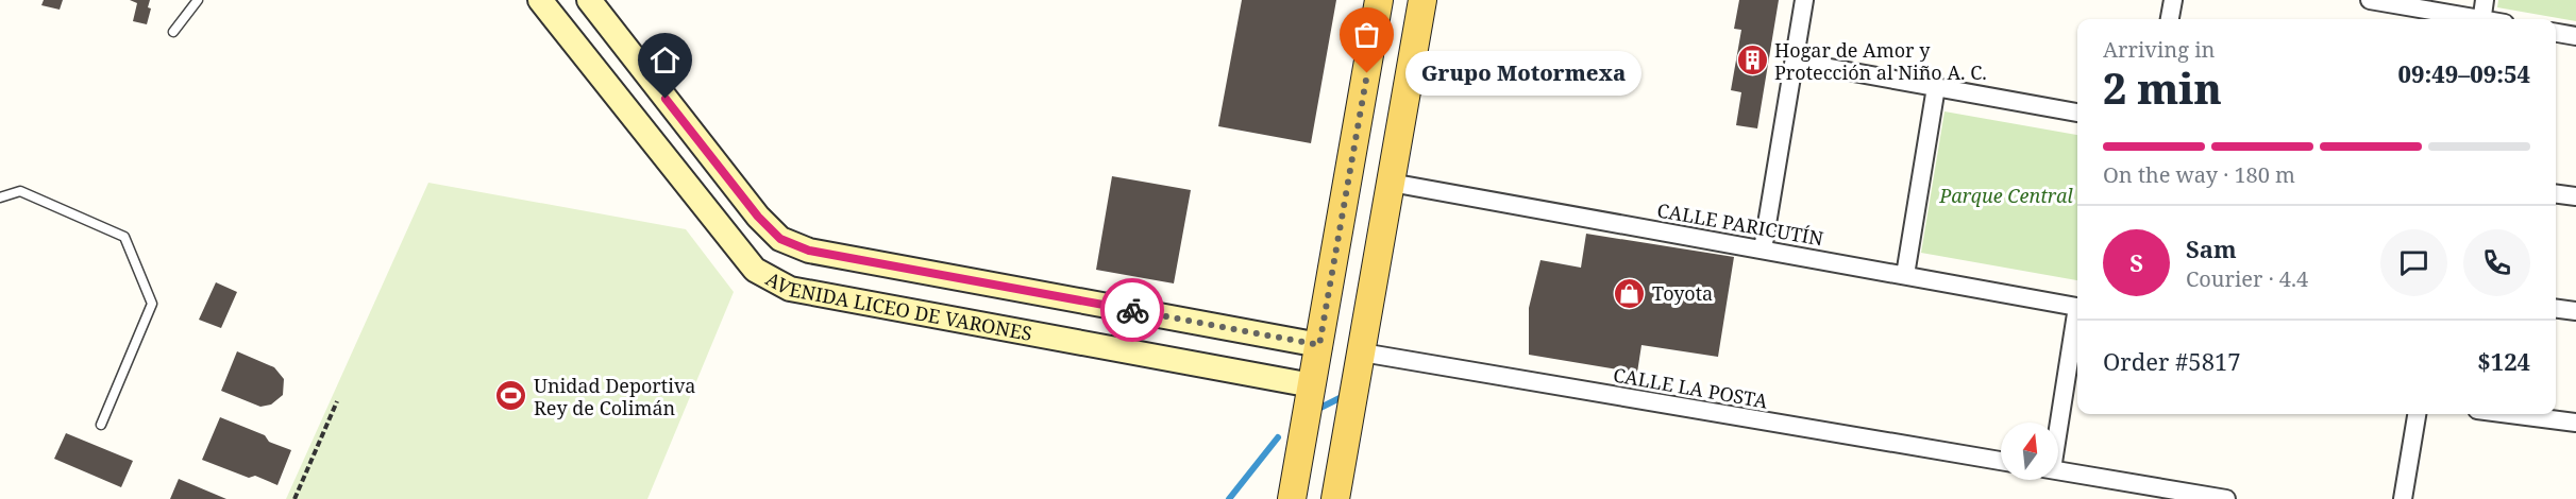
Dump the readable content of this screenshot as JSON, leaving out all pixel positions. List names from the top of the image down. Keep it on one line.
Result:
{"streets":{"street":["CALLE PARICUTÍN","AVENIDA LICEO DE VARONES","CALLE LA POSTA"]},"parks":["Parque Central"],"places":{"building":["Hogar de Amor y Protección al Niño A. C."],"other":["Grupo Motormexa"],"shop":["Toyota"],"sports":["Unidad Deportiva Rey de Colimán"]},"north":"top","page":{"heading":["2 min","Arriving in","09:49–09:54"],"panel":["Sam","Courier · 4.4","Order #5817","$124"],"bubble":"Grupo Motormexa","bar":"On the way · 180 m","round":"S"}}
